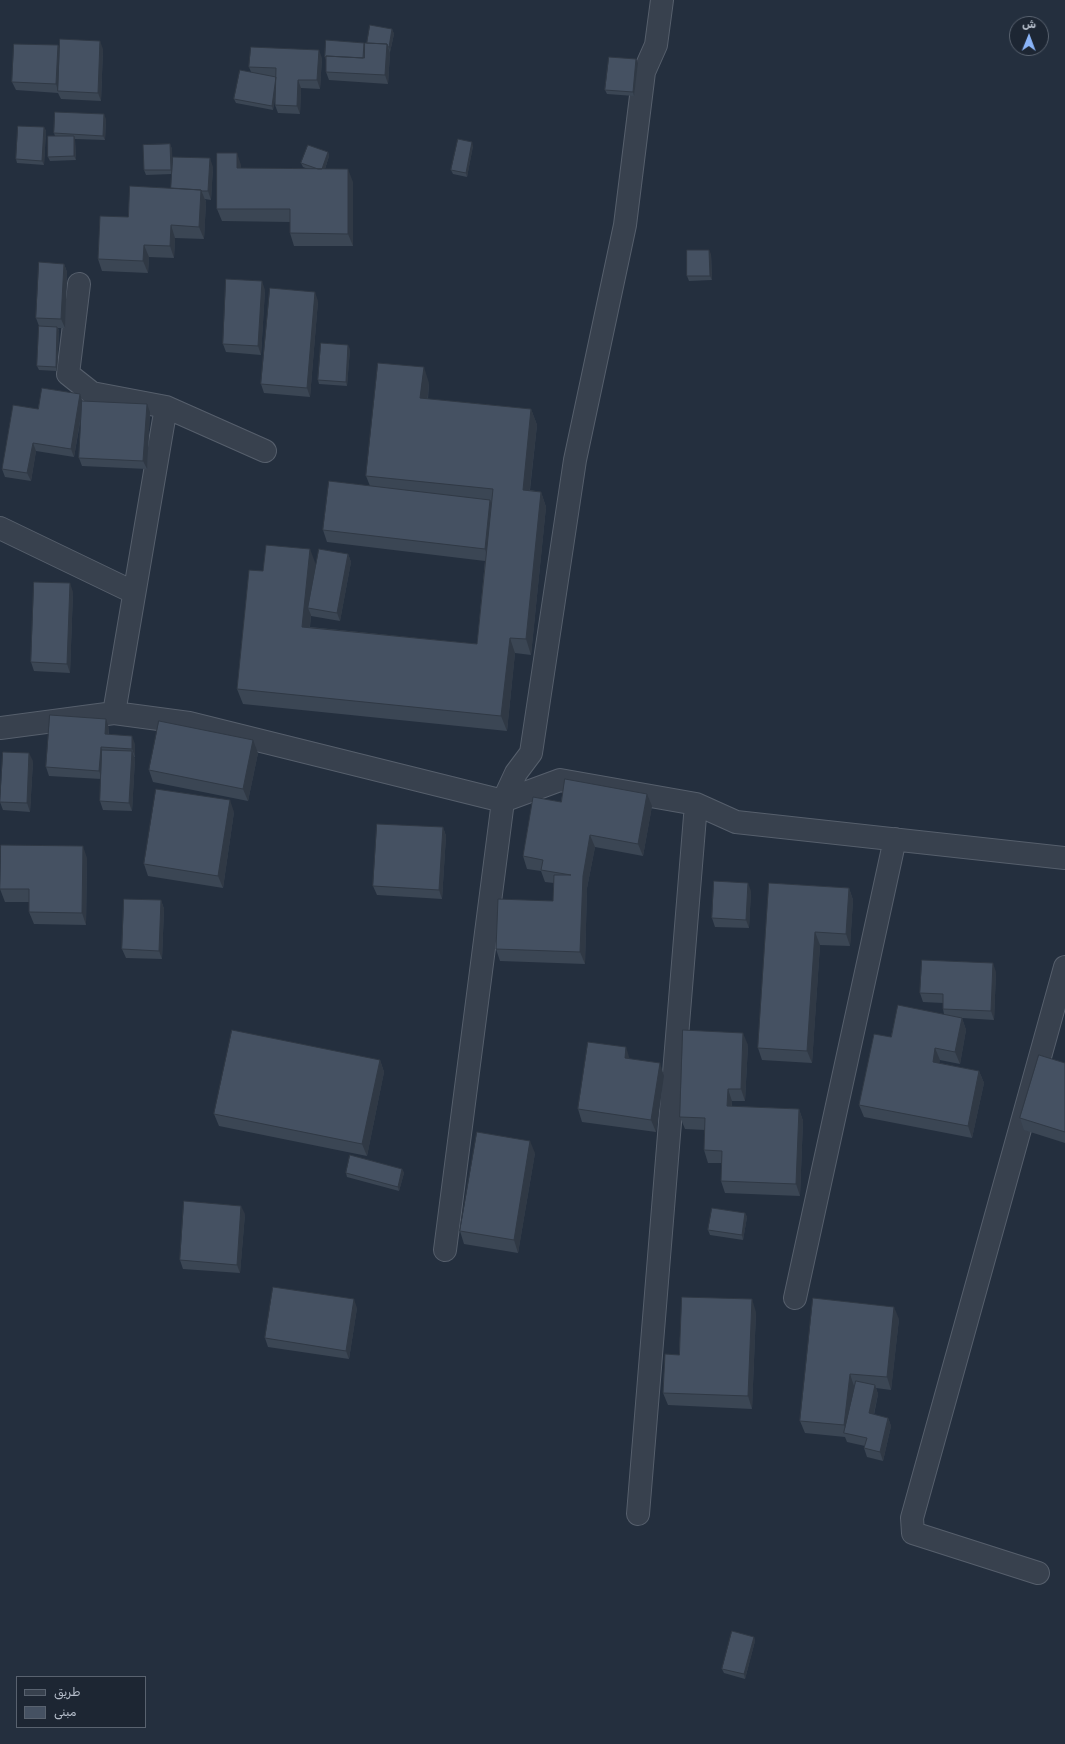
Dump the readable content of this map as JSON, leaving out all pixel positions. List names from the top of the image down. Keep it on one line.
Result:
{"legend":["طريق","مبنى"],"north":"top"}
